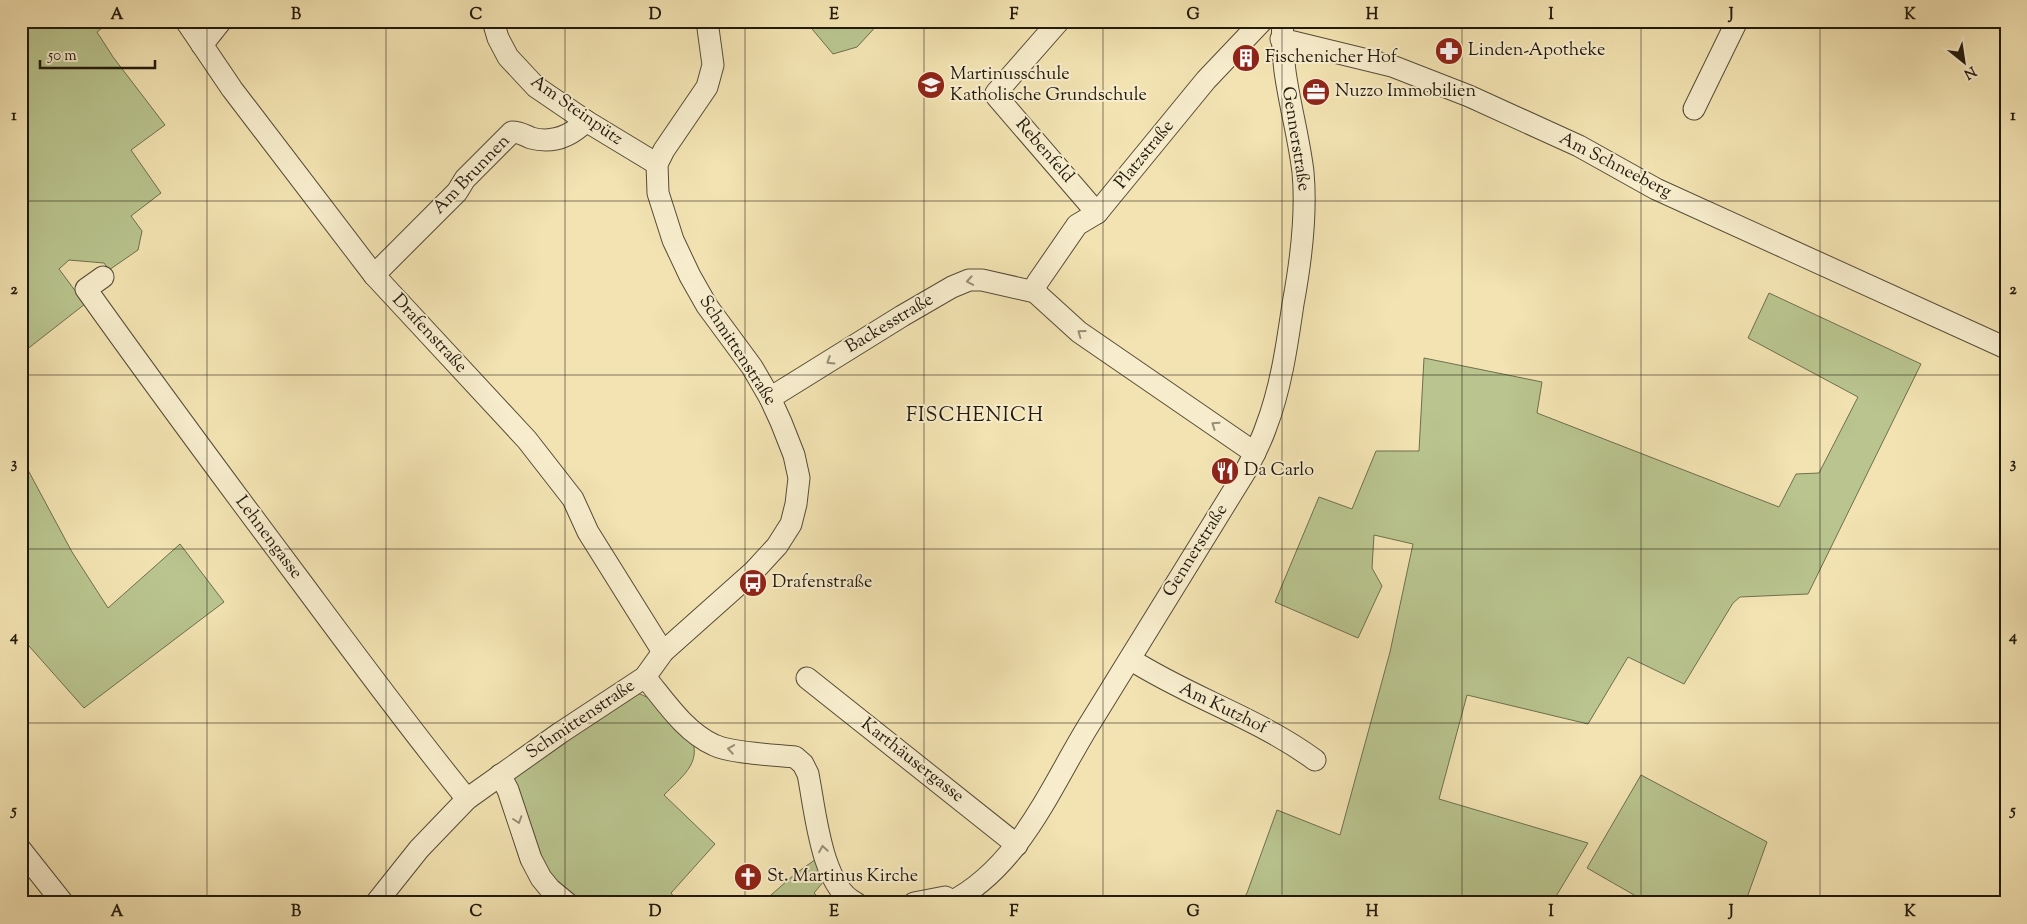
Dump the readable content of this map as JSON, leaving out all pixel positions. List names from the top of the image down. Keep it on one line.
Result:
{"streets":{"street":["Am Steinpütz","Gennerstraße","Rebenfeld","Platzstraße","Am Schneeberg","Am Brunnen","Backesstraße","Drafenstraße","Schmittenstraße","Lehnengasse","Am Kutzhof","Karthäusergasse"]},"crossings":[["Am Steinpütz","Am Brunnen"],["Am Steinpütz","Schmittenstraße"],["Gennerstraße","Am Schneeberg"],["Gennerstraße","Am Kutzhof"],["Gennerstraße","Karthäusergasse"],["Rebenfeld","Platzstraße"],["Platzstraße","Backesstraße"],["Am Brunnen","Drafenstraße"],["Backesstraße","Schmittenstraße"],["Drafenstraße","Schmittenstraße"],["Schmittenstraße","Lehnengasse"]],"one_way":["Backesstraße"],"districts":["FISCHENICH"],"places":{"pharmacy":["Linden-Apotheke"],"building":["Fischenicher Hof"],"school or university":["Martinusschule Katholische Grundschule"],"office":["Nuzzo Immobilien"],"restaurant":["Da Carlo"],"bus stop":["Drafenstraße"],"church":["St. Martinus Kirche"]},"scale_bar":"50 m","north":"bottom right","grid":{"columns":["A","B","C","D","E","F","G","H","I","J","K"],"rows":["1","2","3","4","5"]}}
